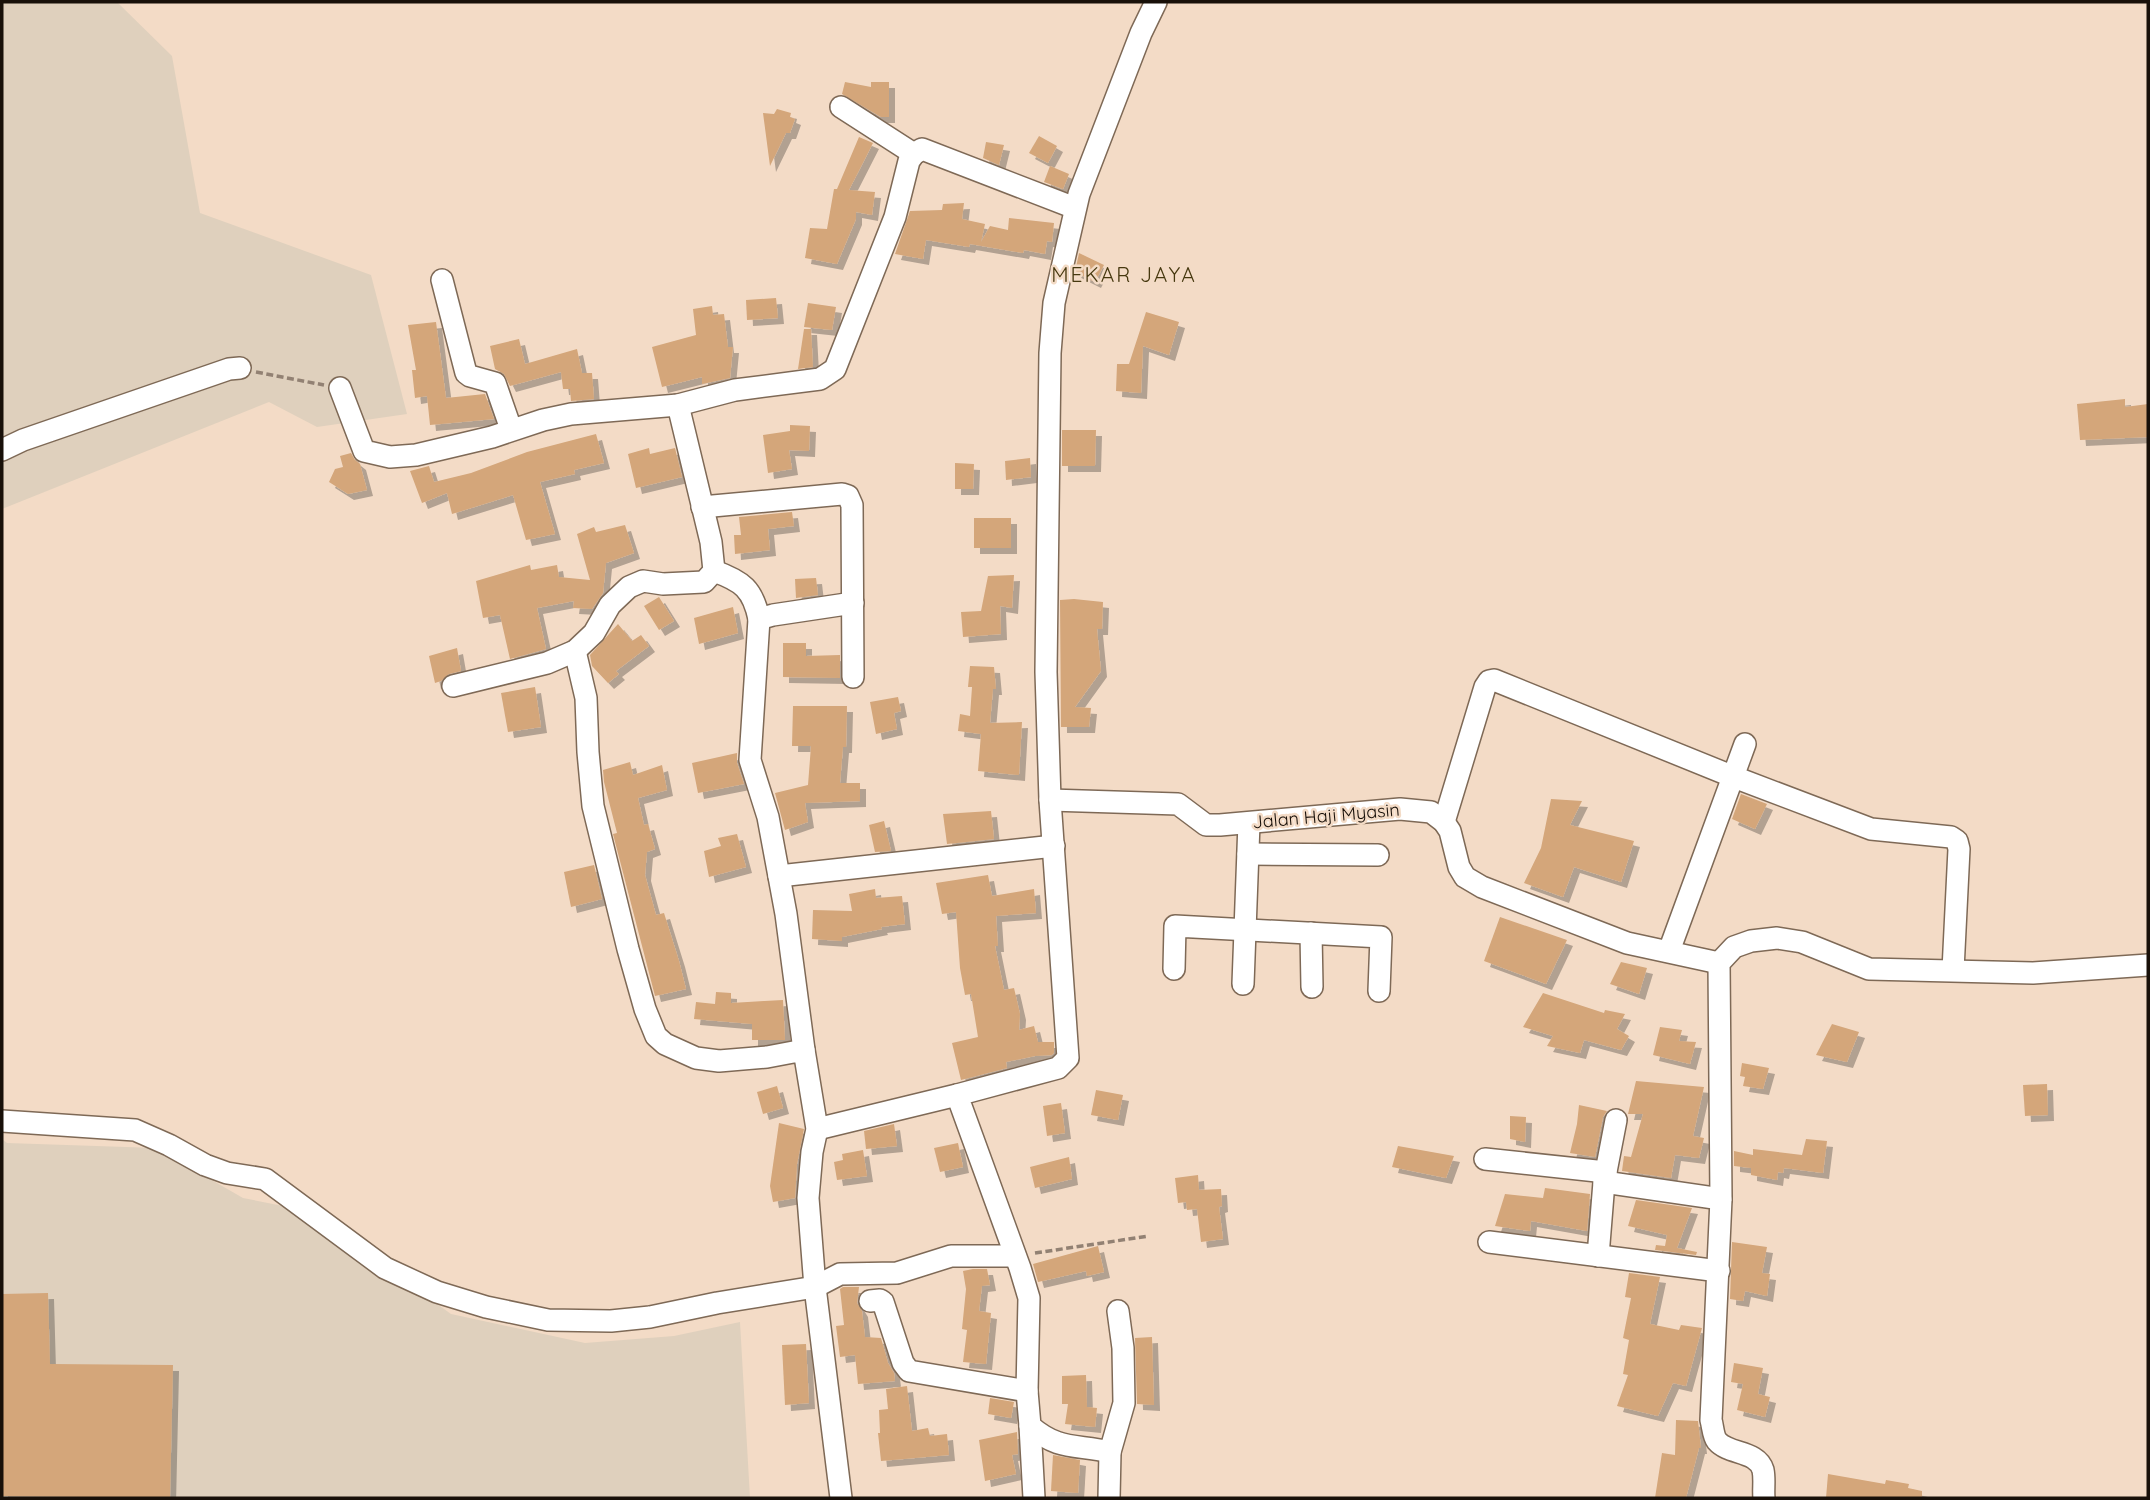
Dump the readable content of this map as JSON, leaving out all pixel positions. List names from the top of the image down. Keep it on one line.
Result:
{"streets":{"street":["Jalan Haji Myasin"]},"districts":["MEKAR JAYA"]}
